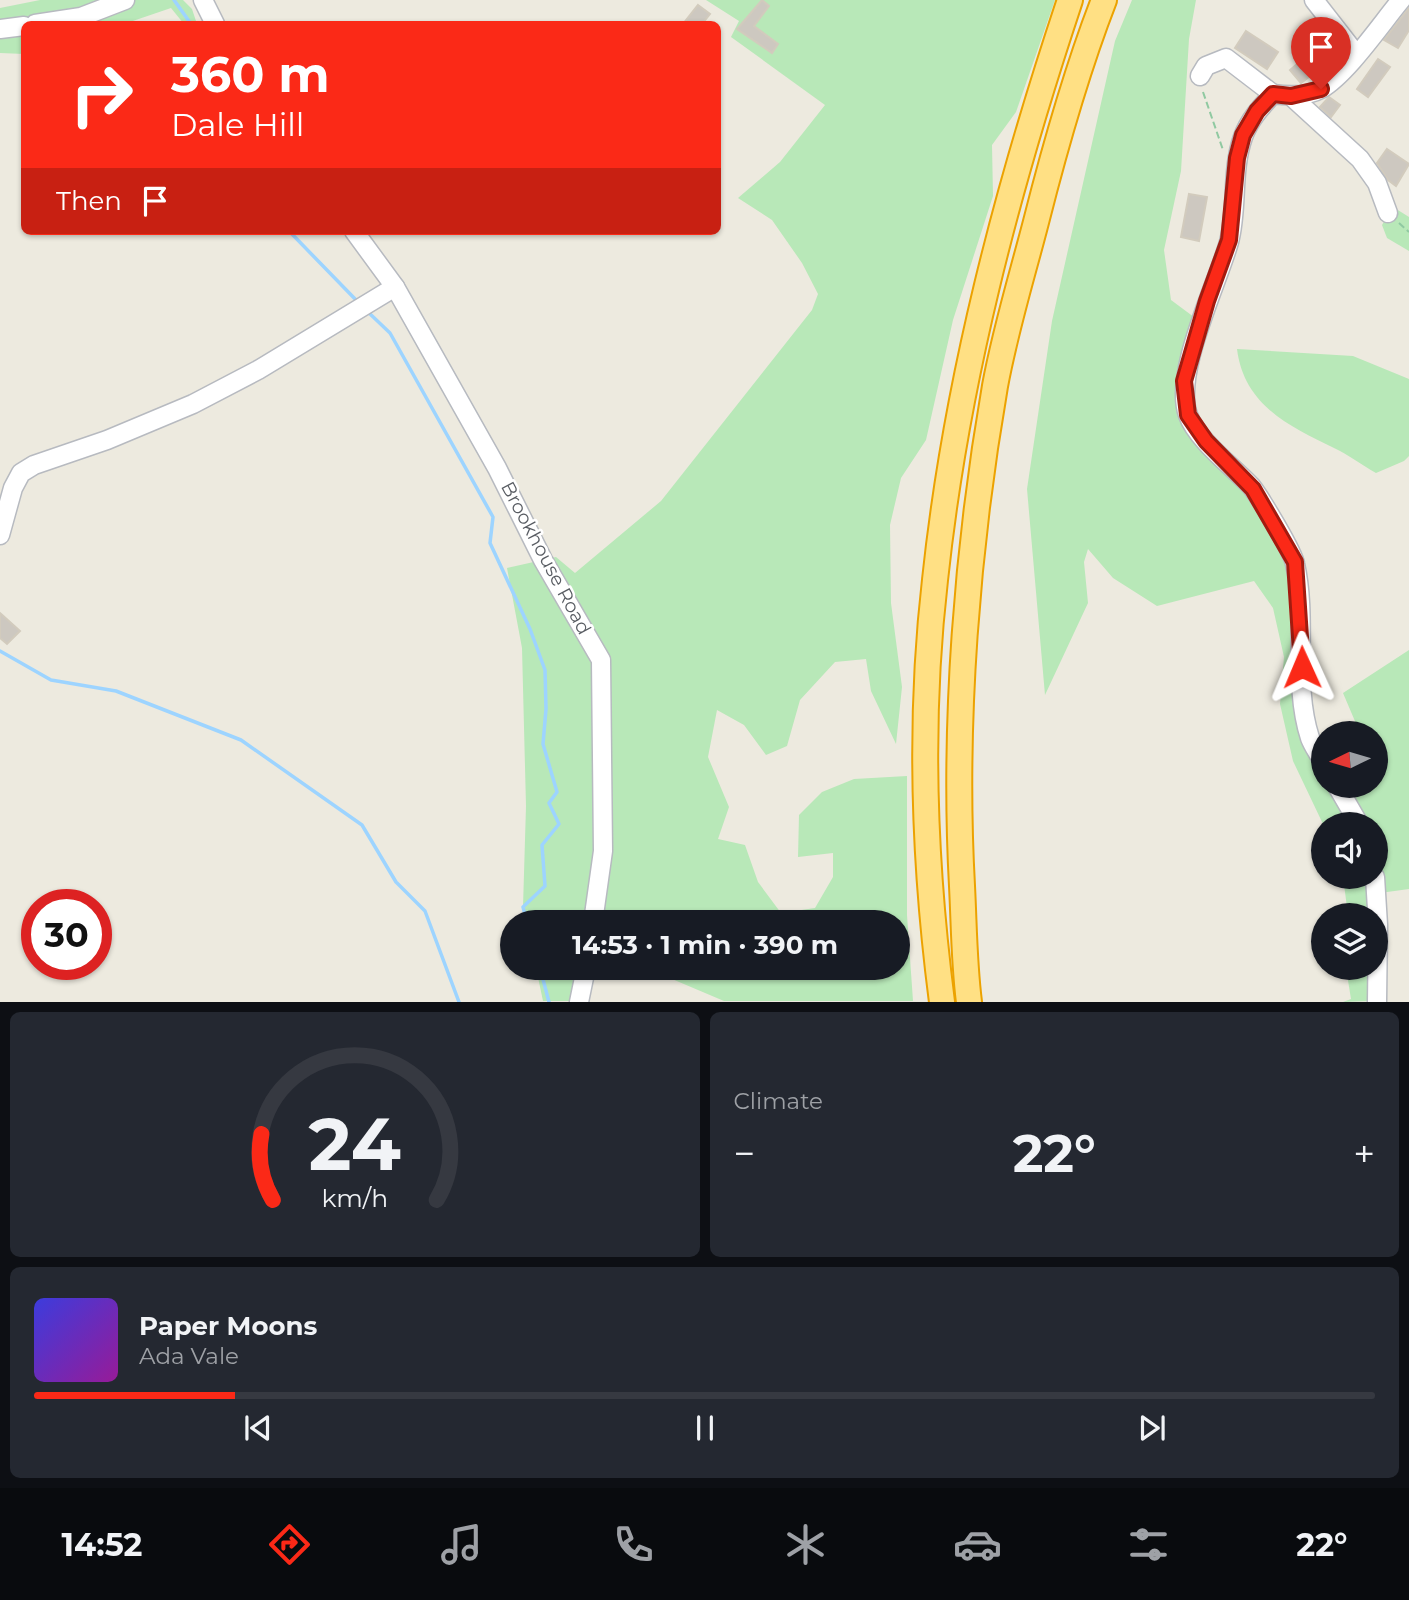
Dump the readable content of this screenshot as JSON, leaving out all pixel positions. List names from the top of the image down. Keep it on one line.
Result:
{"streets":{"street":["Brookhouse Road"]},"north":"left","page":{"turn":["360 m","Dale Hill"],"then":"Then","limit":"30","trip":"14:53 · 1 min · 390 m","tile":"Climate","heat":["−","22°","+"],"song":["Paper Moons","Ada Vale"],"tabs":["14:52","22°"],"gauge":["24","km/h"]}}
